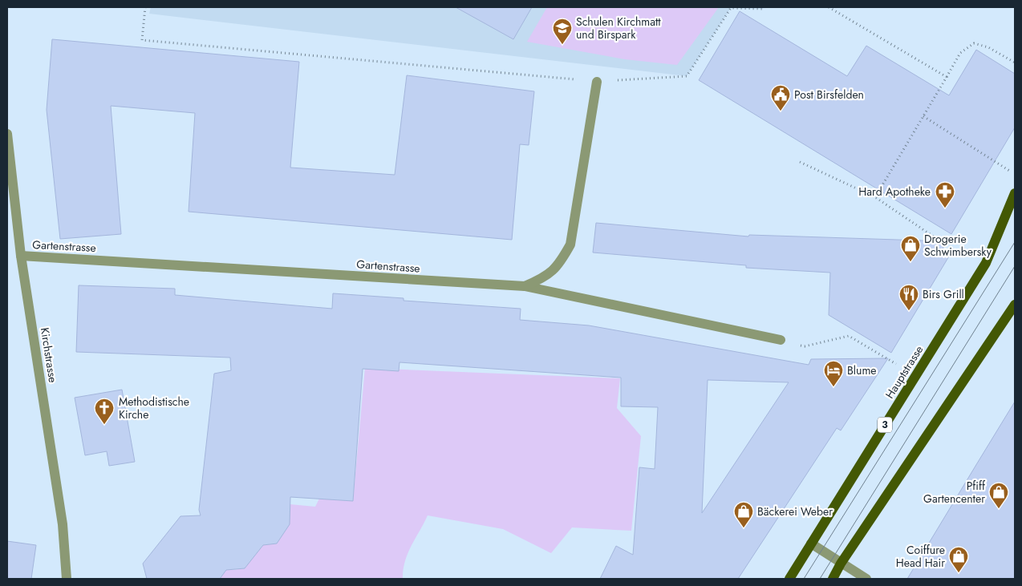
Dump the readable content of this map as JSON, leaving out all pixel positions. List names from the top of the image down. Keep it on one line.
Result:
{"streets":{"main road":["Hauptstrasse","3"],"street":["Gartenstrasse","Kirchstrasse"]},"crossings":[["Gartenstrasse","Kirchstrasse"]],"places":{"school or university":["Schulen Kirchmatt und Birspark"],"public building":["Post Birsfelden"],"pharmacy":["Hard Apotheke"],"shop":["Drogerie Schwimbersky","Pfiff Gartencenter","Bäckerei Weber","Coiffure Head Hair"],"restaurant":["Birs Grill"],"hotel":["Blume"],"church":["Methodistische Kirche"]}}
